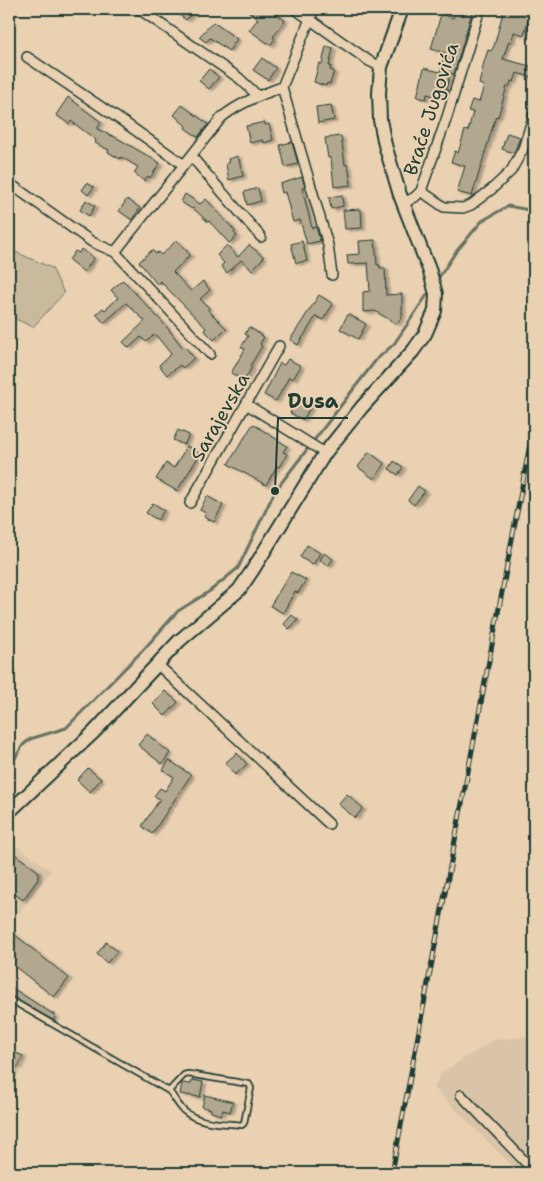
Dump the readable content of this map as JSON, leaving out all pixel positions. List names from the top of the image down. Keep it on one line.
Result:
{"streets":{"street":["Braće Jugovića","Sarajevska"]},"places":["Dusa"]}
